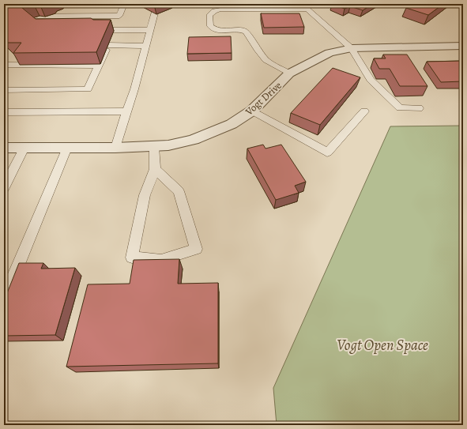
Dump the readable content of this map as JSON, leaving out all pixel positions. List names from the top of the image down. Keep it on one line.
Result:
{"streets":{"street":["Vogt Drive"]},"parks":["Vogt Open Space"]}
